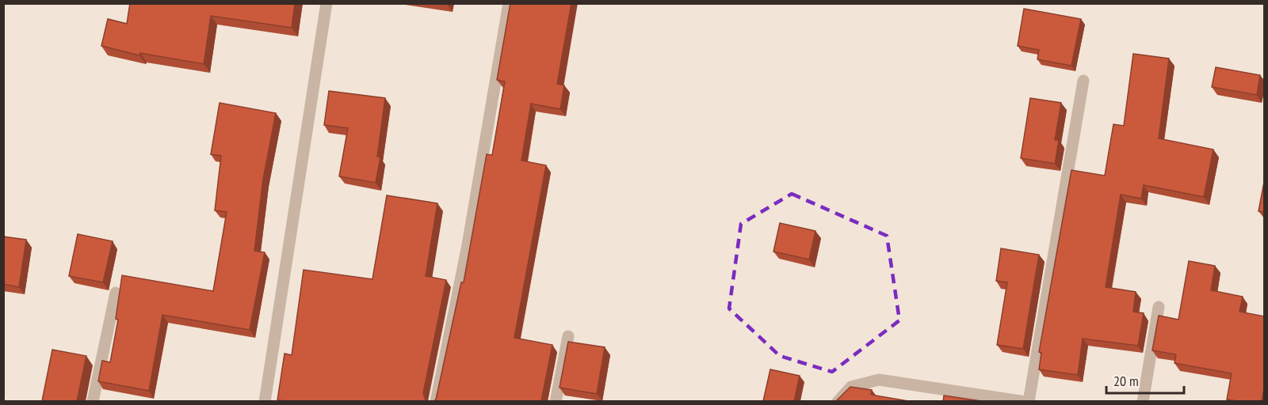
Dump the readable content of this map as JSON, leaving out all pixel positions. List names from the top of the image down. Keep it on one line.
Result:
{"scale_bar":"20 m"}
